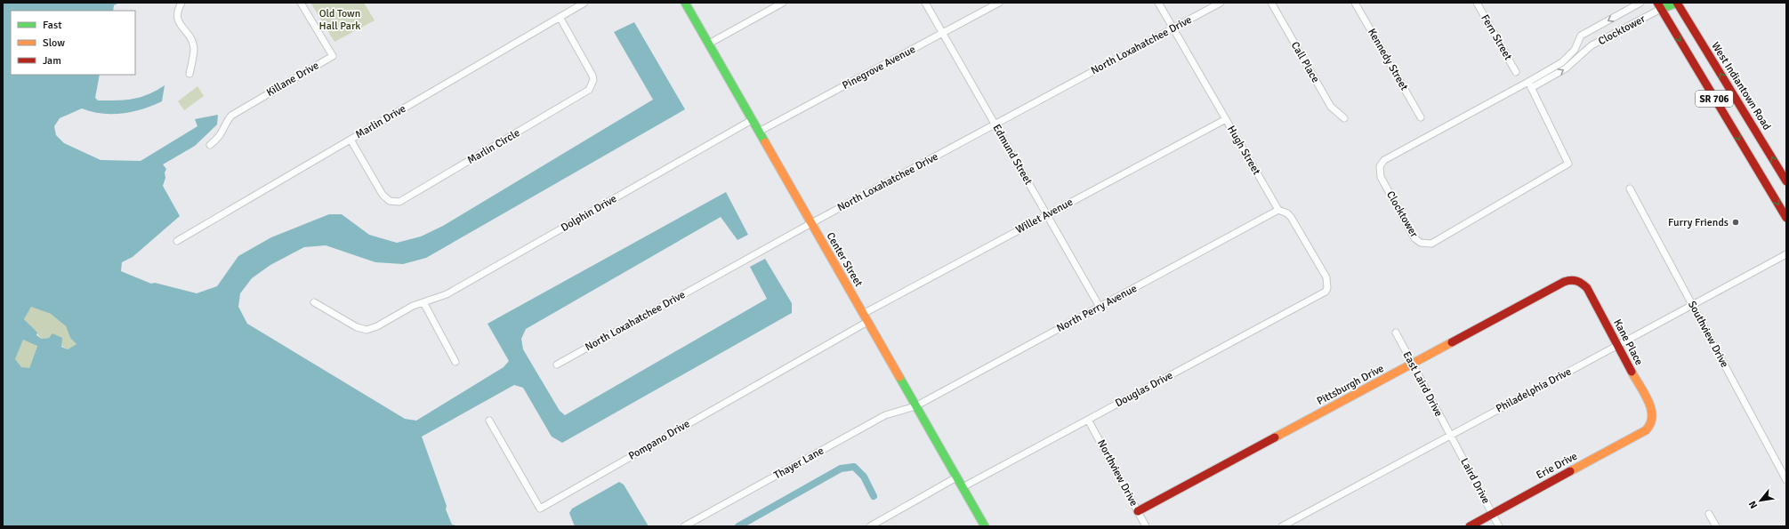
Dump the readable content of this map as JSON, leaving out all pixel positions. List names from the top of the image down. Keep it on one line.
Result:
{"streets":{"street":["Clocktower","Fern Street","North Loxahatchee Drive","Kennedy Street","Call Place","Pinegrove Avenue","Killane Drive","West Indiantown Road","SR 706","Marlin Drive","Marlin Circle","Hugh Street","Edmund Street","Dolphin Drive","Willet Avenue","Center Street","North Perry Avenue","Southview Drive","Kane Place","East Laird Drive","Pittsburgh Drive","Douglas Drive","Philadelphia Drive","Pompano Drive","Thayer Lane","Erie Drive","Northview Drive","Laird Drive"]},"crossings":[["Clocktower","SR 706"],["North Loxahatchee Drive","Hugh Street"],["North Loxahatchee Drive","Edmund Street"],["North Loxahatchee Drive","Center Street"],["Pinegrove Avenue","Edmund Street"],["Pinegrove Avenue","Center Street"],["Marlin Drive","Marlin Circle"],["Hugh Street","Willet Avenue"],["Hugh Street","North Perry Avenue"],["Hugh Street","Douglas Drive"],["Edmund Street","Willet Avenue"],["Edmund Street","North Perry Avenue"],["Dolphin Drive","Center Street"],["Willet Avenue","Center Street"],["Center Street","North Perry Avenue"],["Center Street","Douglas Drive"],["Center Street","Pompano Drive"],["Center Street","Thayer Lane"],["North Perry Avenue","Thayer Lane"],["Southview Drive","Philadelphia Drive"],["Kane Place","Pittsburgh Drive"],["Kane Place","Philadelphia Drive"],["Kane Place","Erie Drive"],["East Laird Drive","Pittsburgh Drive"],["East Laird Drive","Philadelphia Drive"],["East Laird Drive","Laird Drive"],["Pittsburgh Drive","Northview Drive"],["Douglas Drive","Northview Drive"],["Philadelphia Drive","Laird Drive"],["Erie Drive","Laird Drive"]],"parks":["Old Town Hall Park"],"places":["Furry Friends"],"legend":["Fast","Slow","Jam"],"north":"bottom left"}
